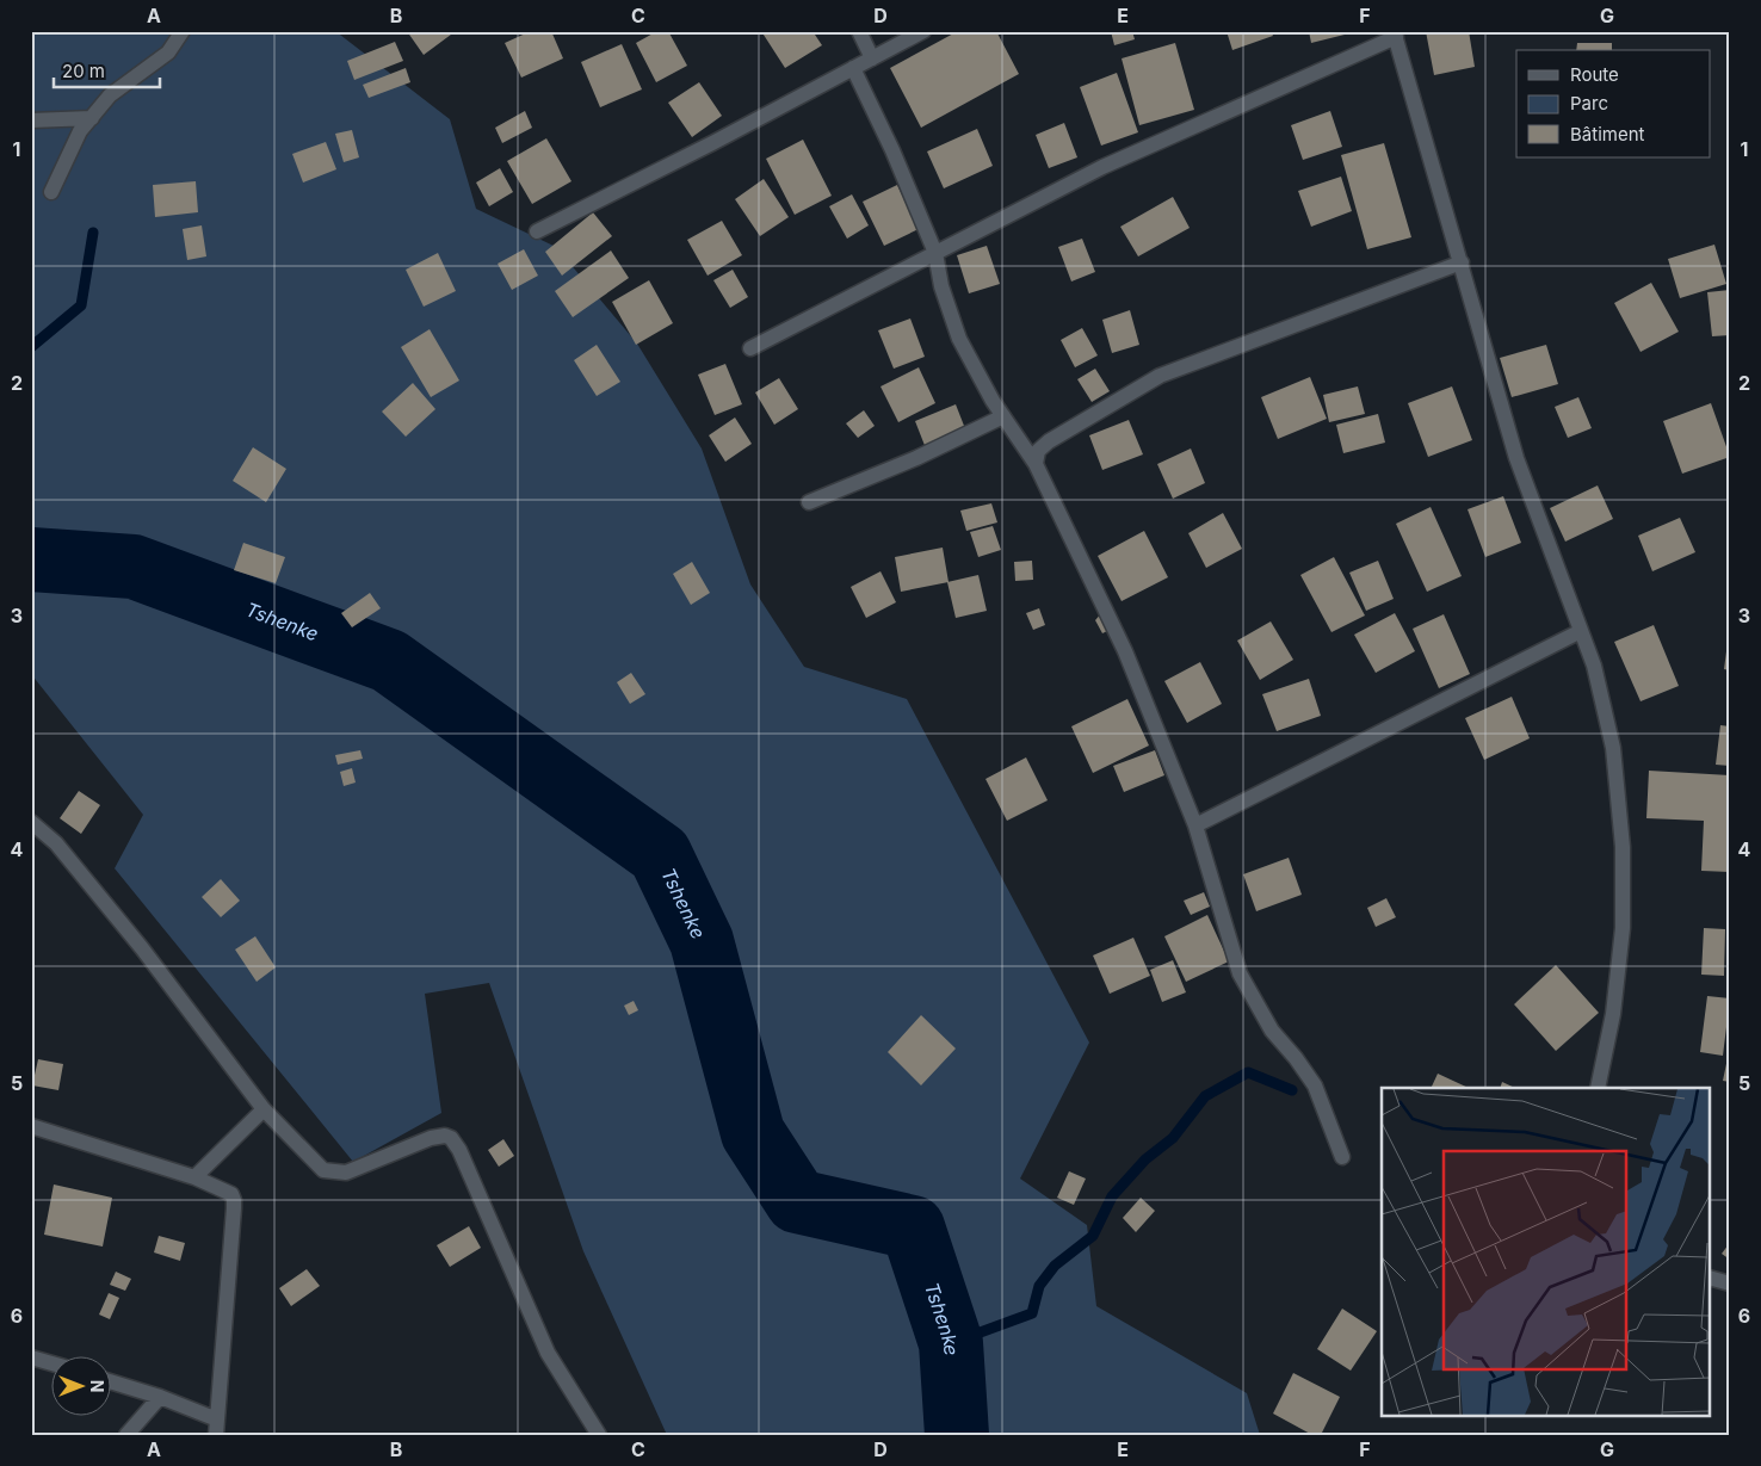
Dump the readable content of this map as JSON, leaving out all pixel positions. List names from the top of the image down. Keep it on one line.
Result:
{"water":["Tshenke"],"legend":["Route","Parc","Bâtiment"],"scale_bar":"20 m","north":"right","grid":{"columns":["A","B","C","D","E","F","G"],"rows":["1","2","3","4","5","6"]}}
